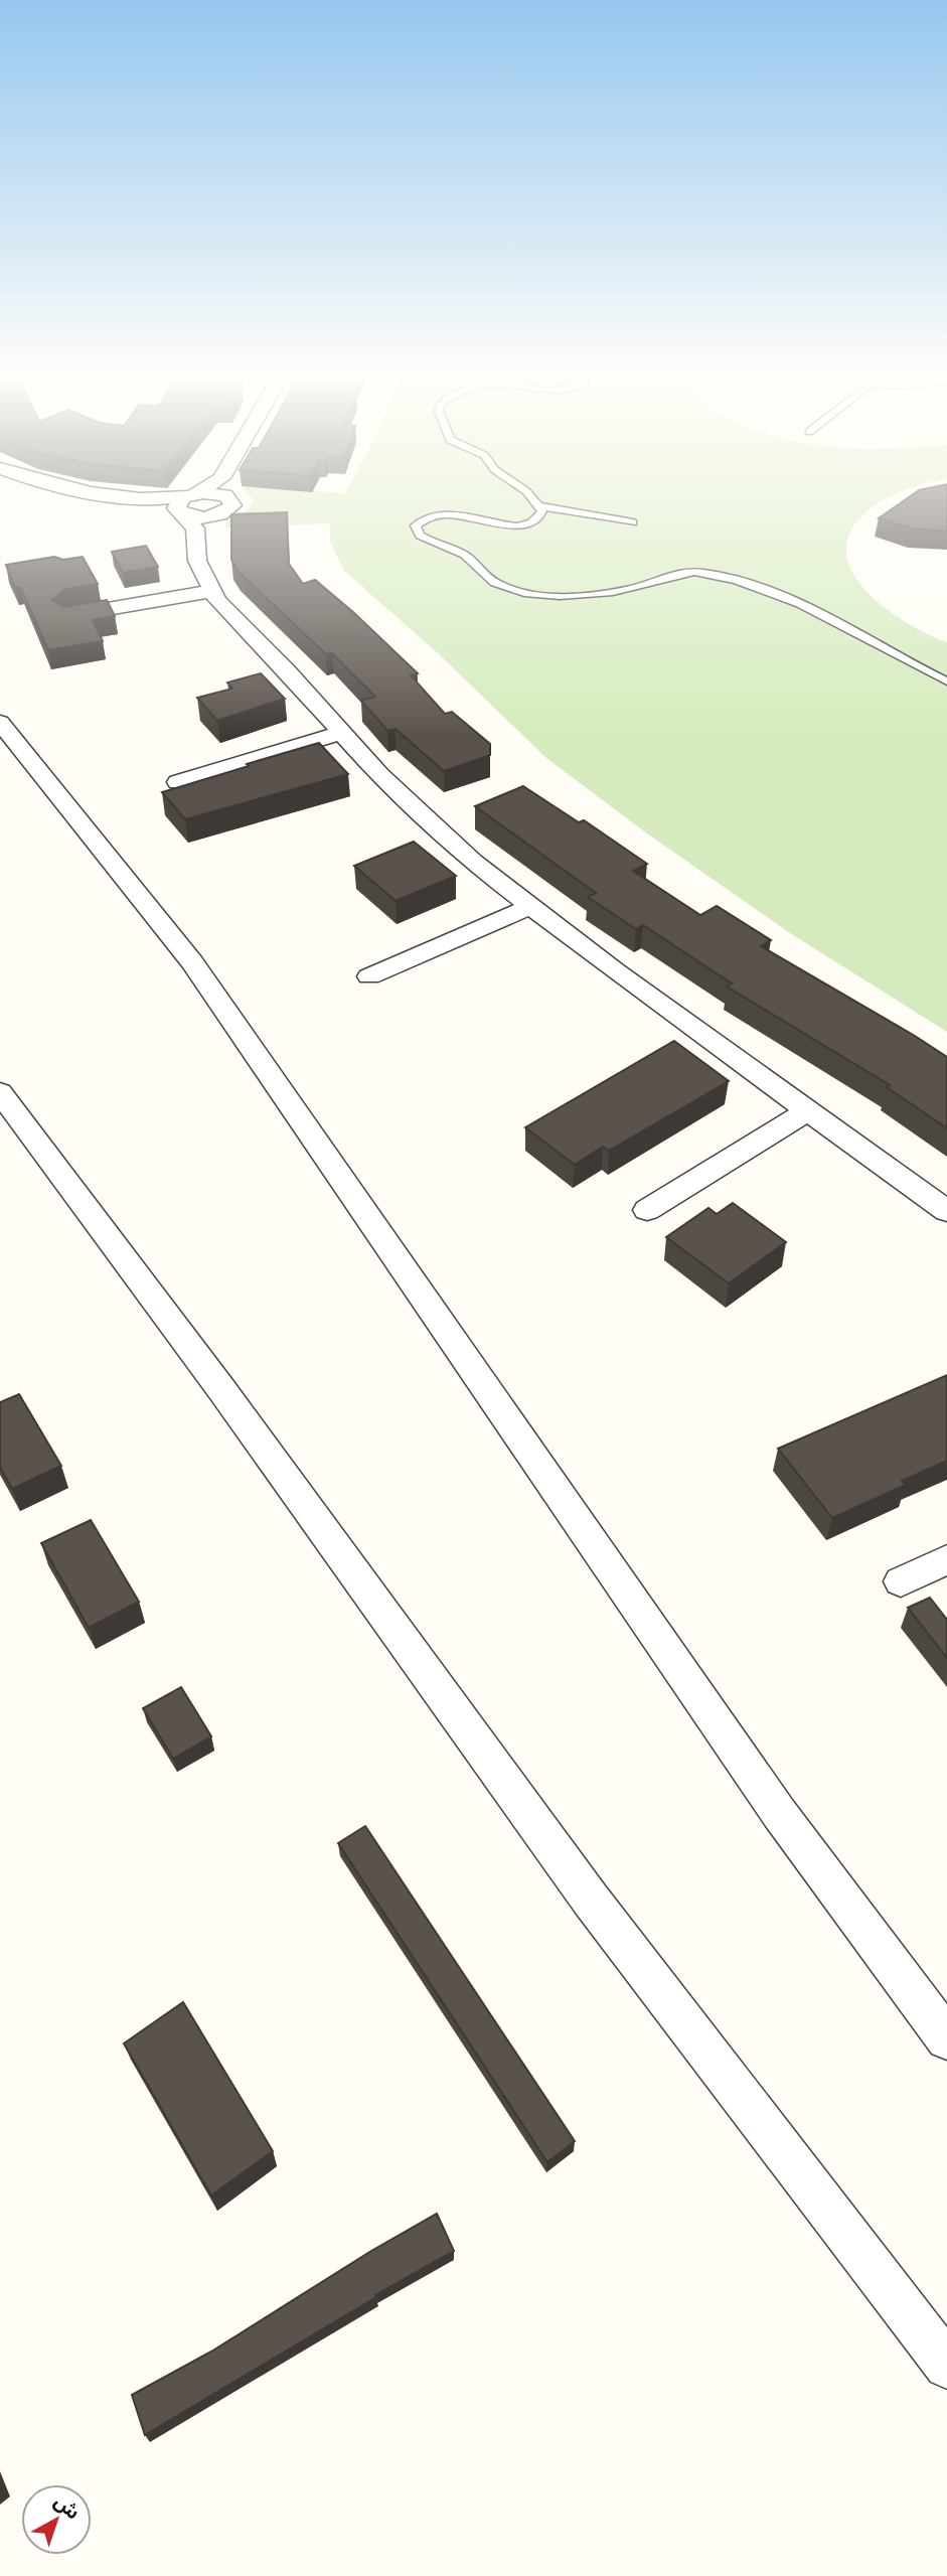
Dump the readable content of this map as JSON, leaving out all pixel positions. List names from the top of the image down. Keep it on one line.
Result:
{"north":"top right"}
